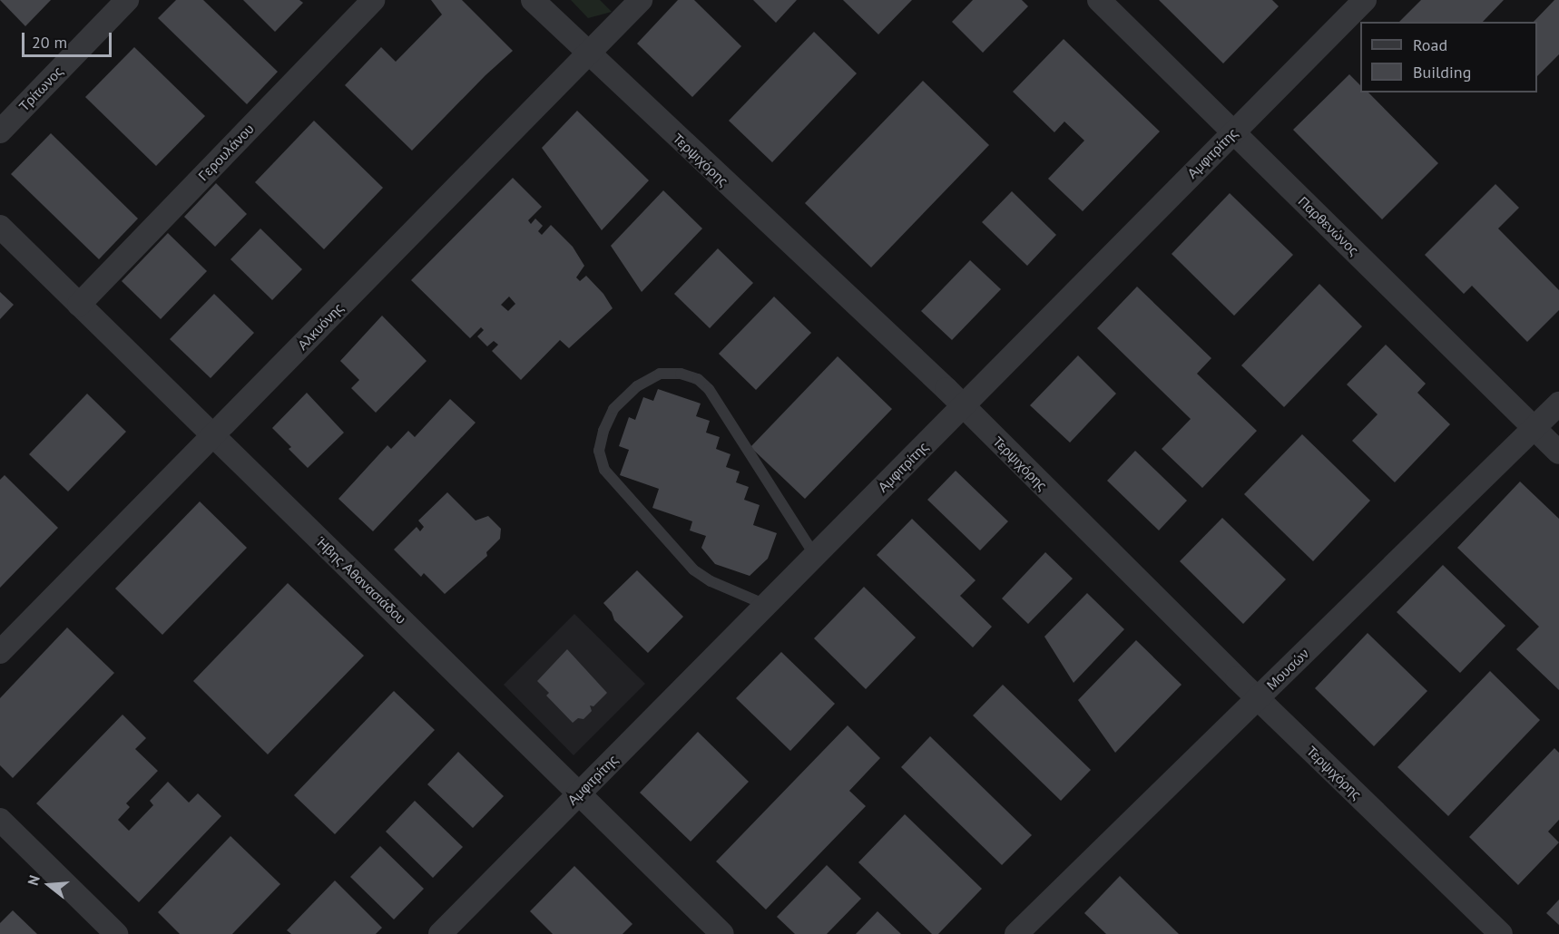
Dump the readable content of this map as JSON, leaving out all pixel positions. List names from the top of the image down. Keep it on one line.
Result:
{"streets":{"street":["Τρίτωνος","Γερουλάνου","Αμφιτρίτης","Τερψιχόρης","Παρθενώνος","Αλκυόνης","Ήβης Αθανασιάδου","Μουσών"]},"crossings":[["Γερουλάνου","Ήβης Αθανασιάδου"],["Αμφιτρίτης","Τερψιχόρης"],["Αμφιτρίτης","Παρθενώνος"],["Αμφιτρίτης","Ήβης Αθανασιάδου"],["Τερψιχόρης","Αλκυόνης"],["Τερψιχόρης","Μουσών"],["Παρθενώνος","Μουσών"],["Αλκυόνης","Ήβης Αθανασιάδου"]],"legend":["Road","Building"],"scale_bar":"20 m","north":"left"}
